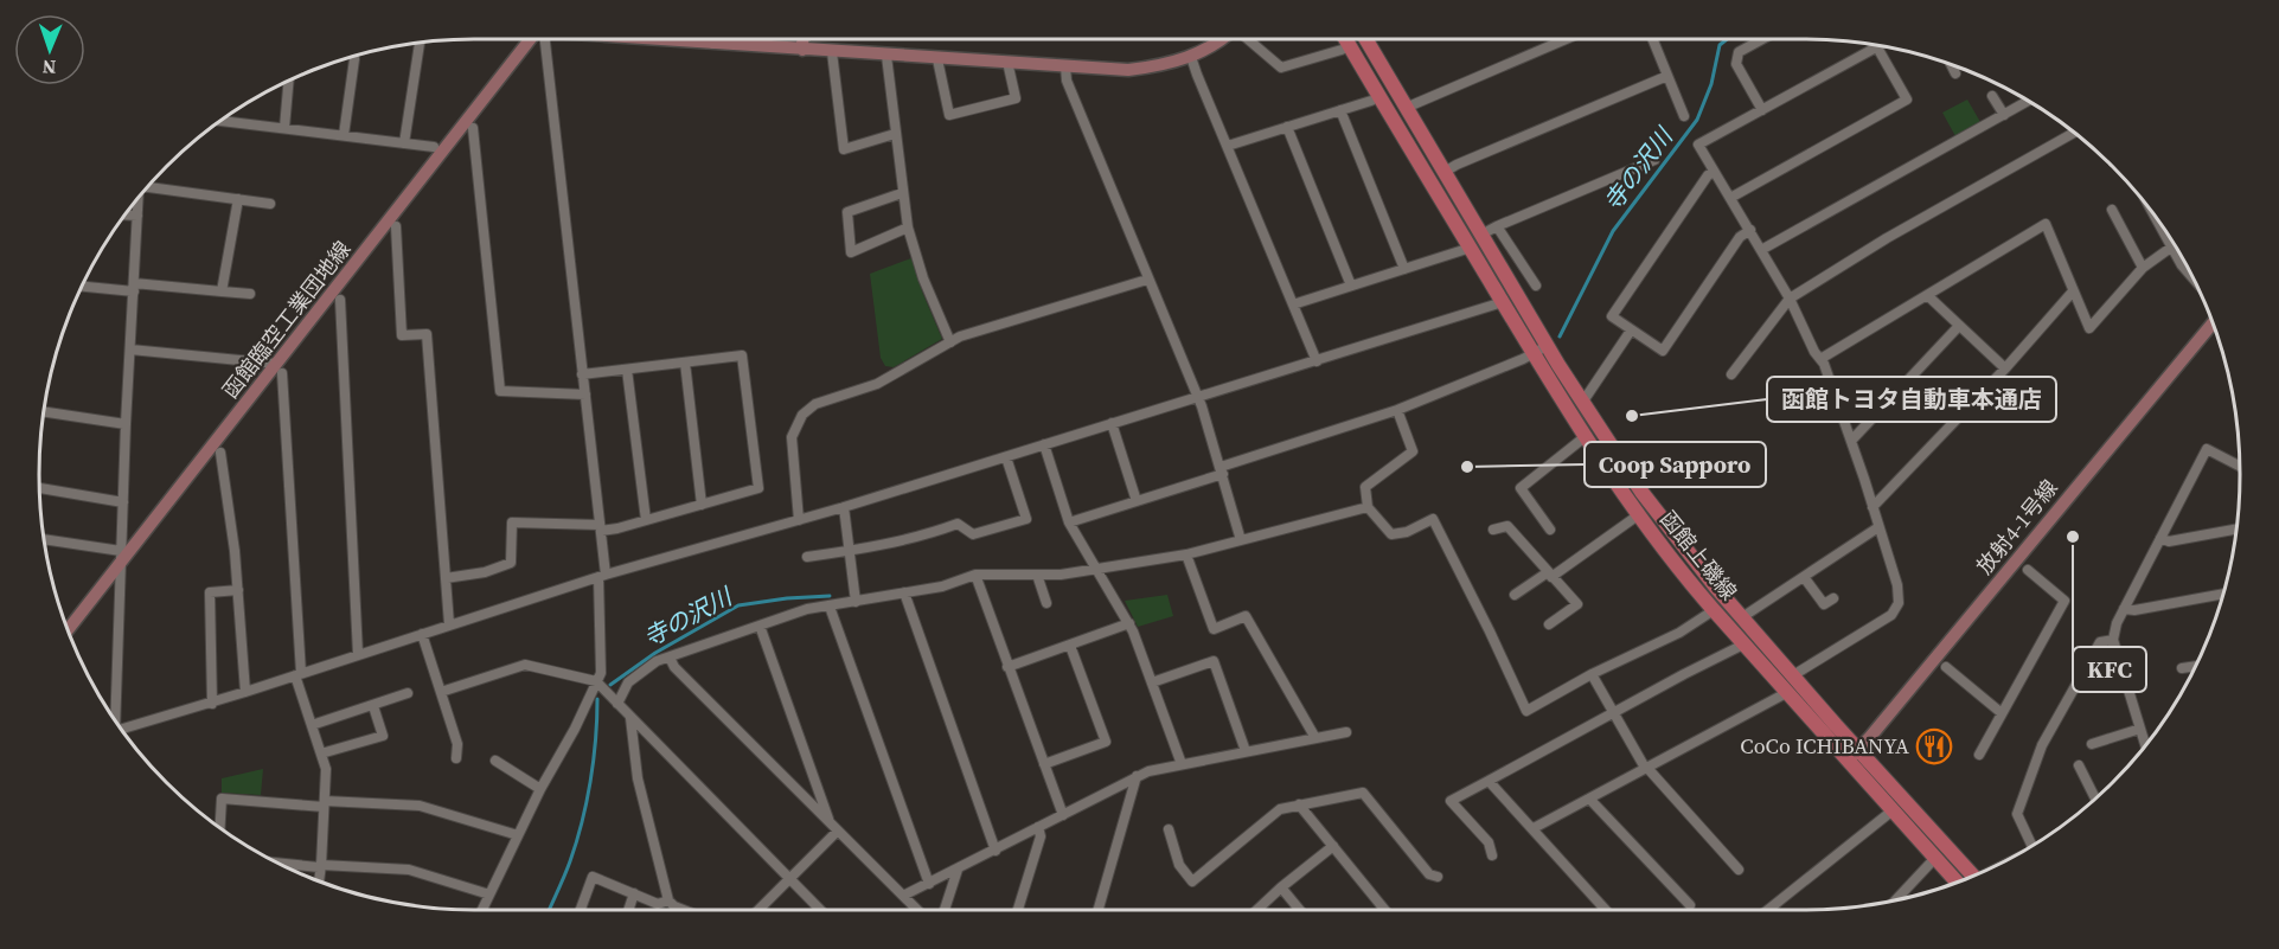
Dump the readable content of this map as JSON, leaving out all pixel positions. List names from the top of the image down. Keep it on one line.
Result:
{"streets":{"main road":["函館上磯線"],"street":["函館臨空工業団地線","放射4-1号線"]},"crossings":[["放射4-1号線","函館上磯線"]],"water":["寺の沢川"],"places":{"other":["函館トヨタ自動車本通店","Coop Sapporo","KFC"],"restaurant":["CoCo ICHIBANYA"]},"north":"bottom"}
